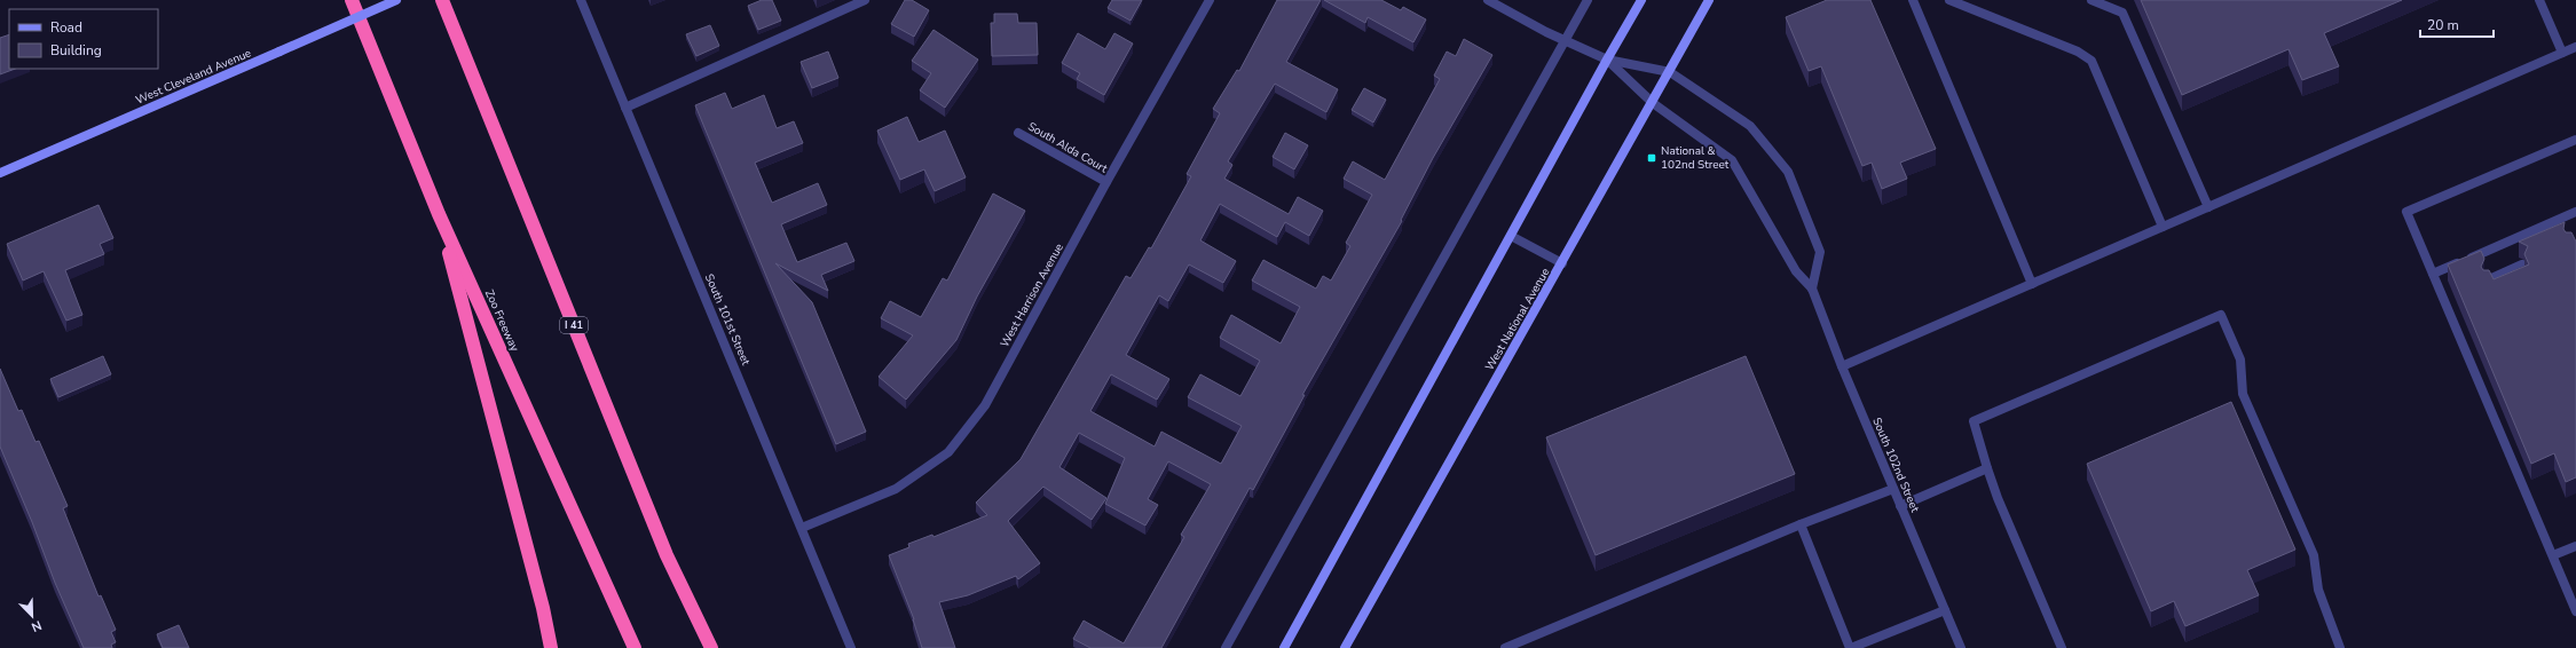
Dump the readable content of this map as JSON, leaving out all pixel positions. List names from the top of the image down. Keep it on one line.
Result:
{"streets":{"highway":["Zoo Freeway","I 41"],"main road":["West Cleveland Avenue","West National Avenue"],"street":["South Alda Court","West Harrison Avenue","South 101st Street","South 102nd Street"]},"crossings":[["South Alda Court","West Harrison Avenue"],["West Harrison Avenue","South 101st Street"],["West National Avenue","South 102nd Street"]],"places":{"transit":["National & 102nd Street"]},"legend":["Road","Building"],"scale_bar":"20 m","north":"bottom right"}
